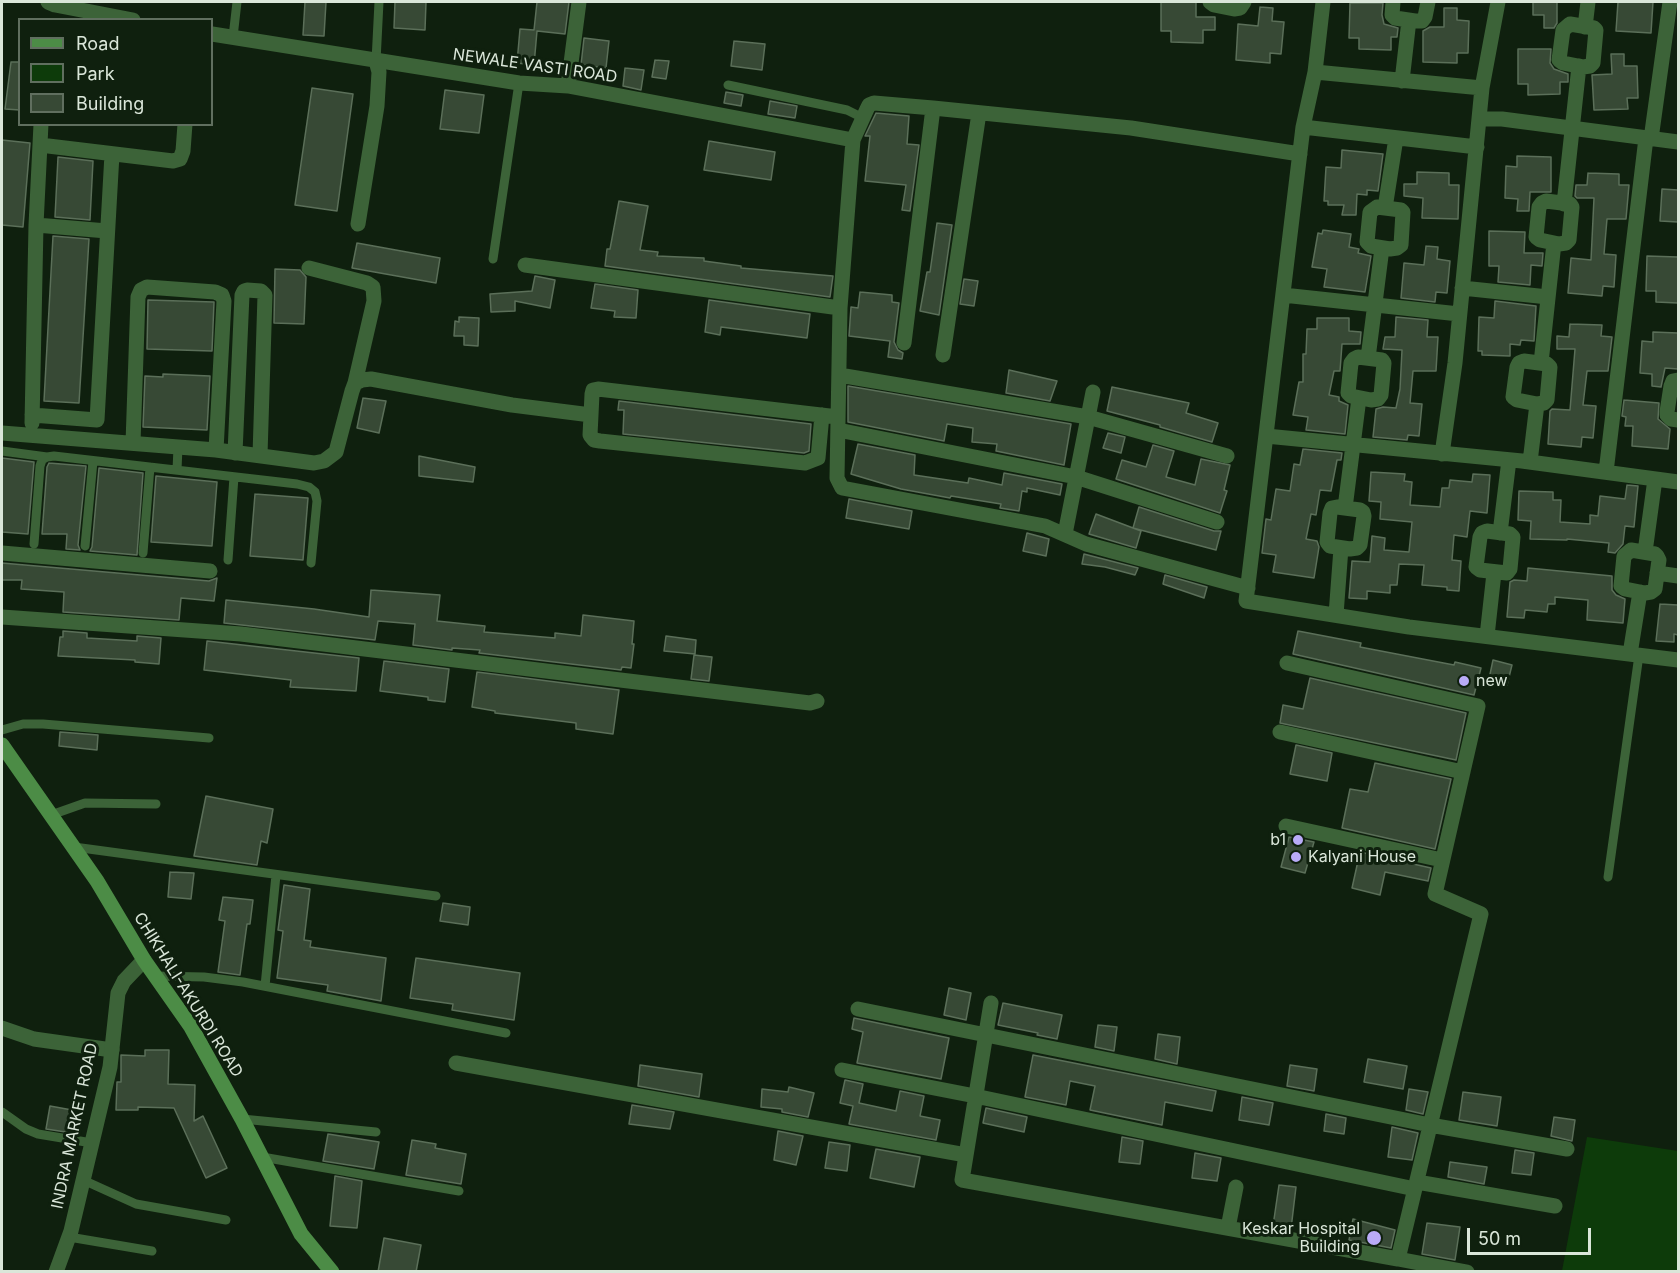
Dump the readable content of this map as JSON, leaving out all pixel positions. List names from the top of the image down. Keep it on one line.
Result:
{"streets":{"main road":["CHIKHALI-AKURDI ROAD"],"street":["NEWALE VASTI ROAD","INDRA MARKET ROAD"]},"crossings":[["CHIKHALI-AKURDI ROAD","INDRA MARKET ROAD"]],"places":["new","b1","Kalyani House","Keskar Hospital Building"],"legend":["Road","Park","Building"],"scale_bar":"50 m"}
